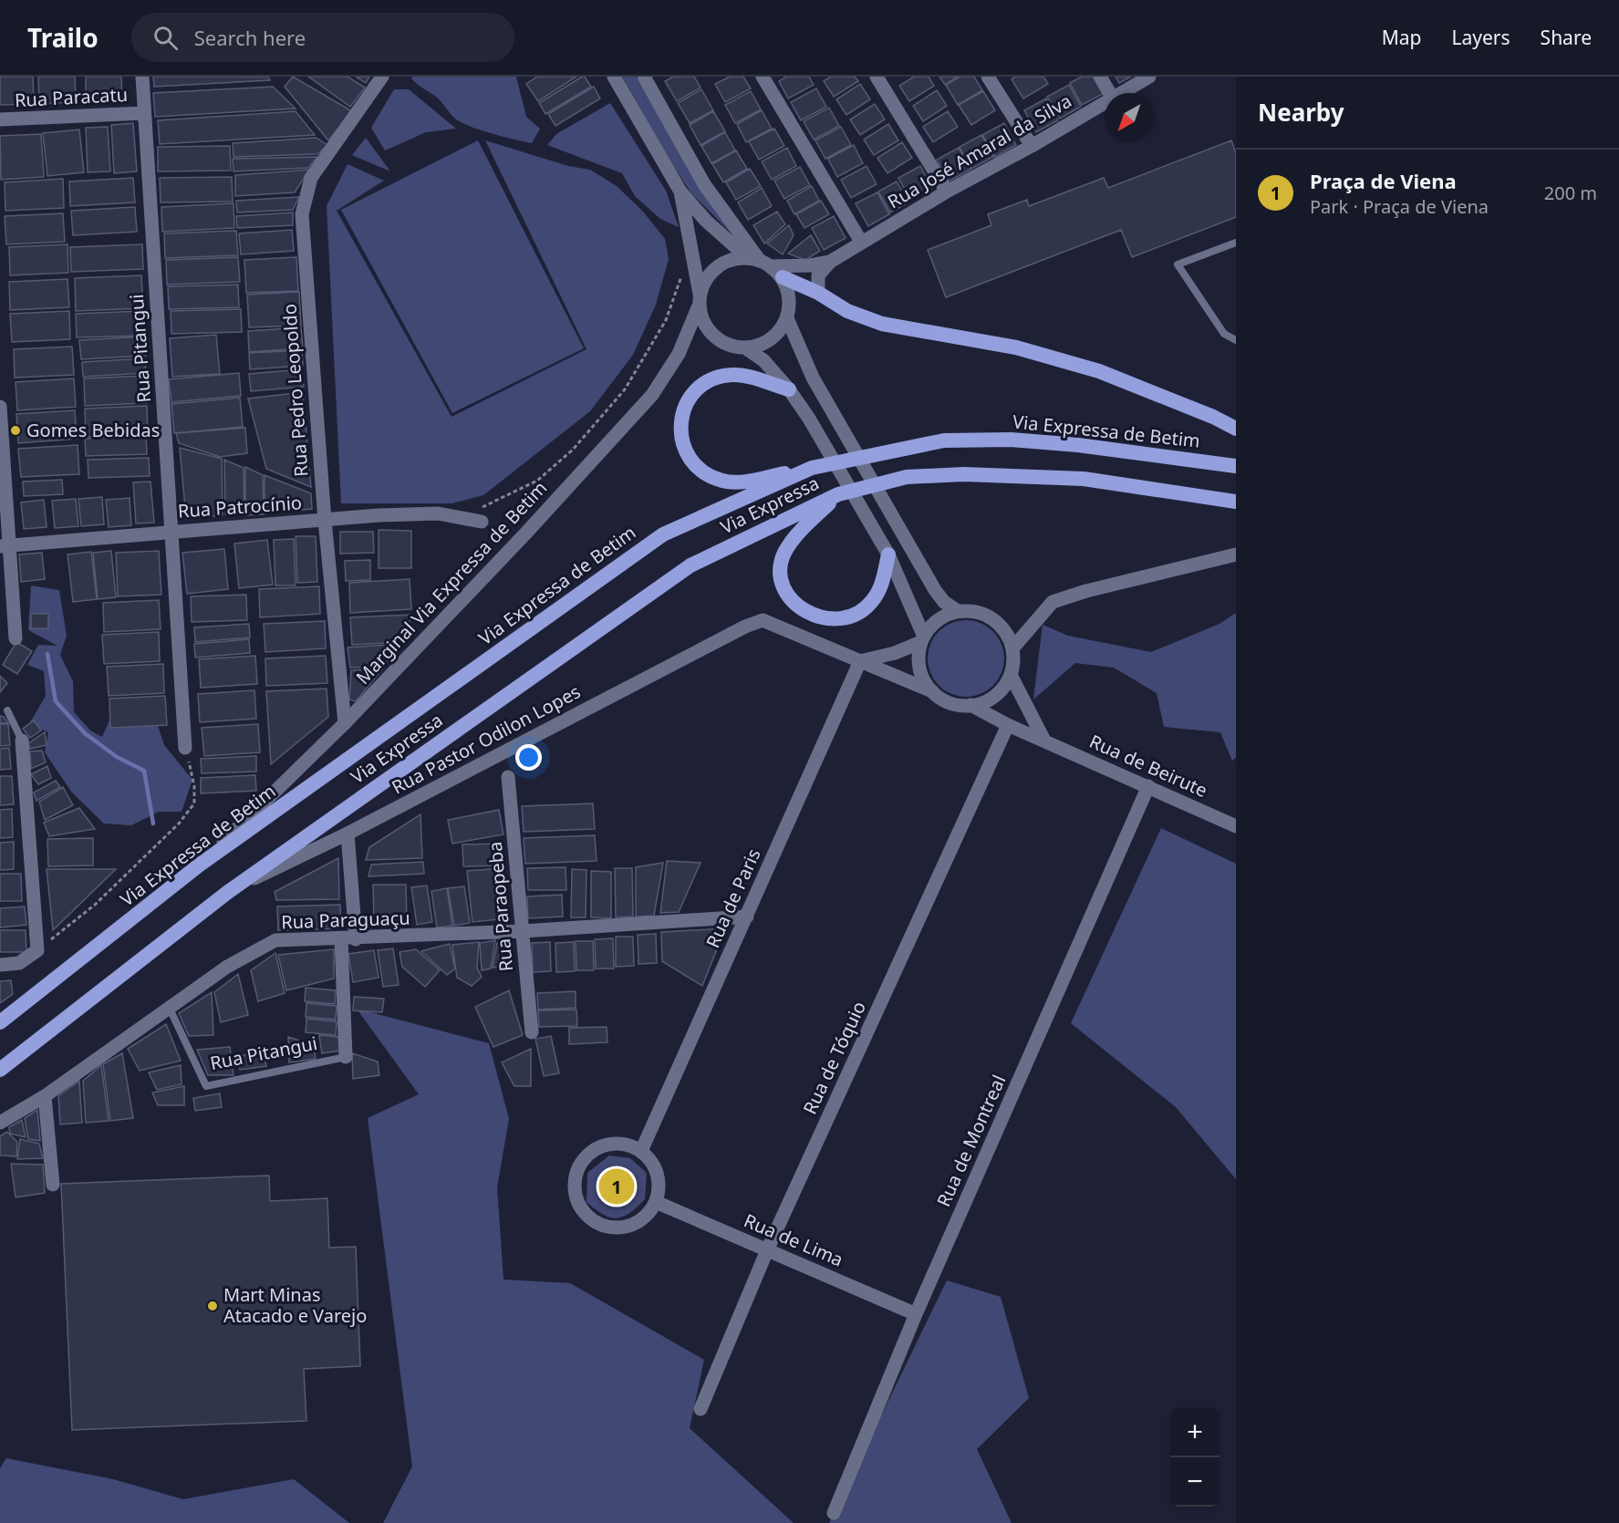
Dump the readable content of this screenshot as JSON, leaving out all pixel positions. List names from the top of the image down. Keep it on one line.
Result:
{"streets":{"highway":["Via Expressa de Betim","Via Expressa"],"street":["Rua Paracatu","Rua José Amaral da Silva","Rua Pitangui","Rua Pedro Leopoldo","Rua Patrocínio","Marginal Via Expressa de Betim","Rua Pastor Odilon Lopes","Rua de Beirute","Rua de Paris","Rua Paraopeba","Rua Paraguaçu","Rua de Tóquio","Rua de Montreal","Rua de Lima"]},"crossings":[["Rua Paracatu","Rua Pitangui"],["Rua José Amaral da Silva","Marginal Via Expressa de Betim"],["Rua Pitangui","Rua Patrocínio"],["Rua Pitangui","Rua Paraguaçu"],["Rua Pedro Leopoldo","Rua Patrocínio"],["Rua Pedro Leopoldo","Marginal Via Expressa de Betim"],["Via Expressa de Betim","Marginal Via Expressa de Betim"],["Via Expressa","Rua Pastor Odilon Lopes"],["Rua Pastor Odilon Lopes","Rua de Paris"],["Rua de Beirute","Rua de Tóquio"],["Rua de Beirute","Rua de Montreal"],["Rua de Paris","Rua Paraguaçu"],["Rua de Paris","Rua de Lima"],["Rua Paraopeba","Rua Paraguaçu"],["Rua de Tóquio","Rua de Lima"],["Rua de Montreal","Rua de Lima"]],"places":["Gomes Bebidas","Mart Minas Atacado e Varejo"],"north":"bottom left","page":{"header":"Trailo","search":"Search here","nav":["Map","Layers","Share"],"heading":"Nearby","list":[{"mark":"1","name":"Praça de Viena","note":"Park · Praça de Viena","value":"200 m"}],"pins":"1","map_buttons":["+","−"]}}
